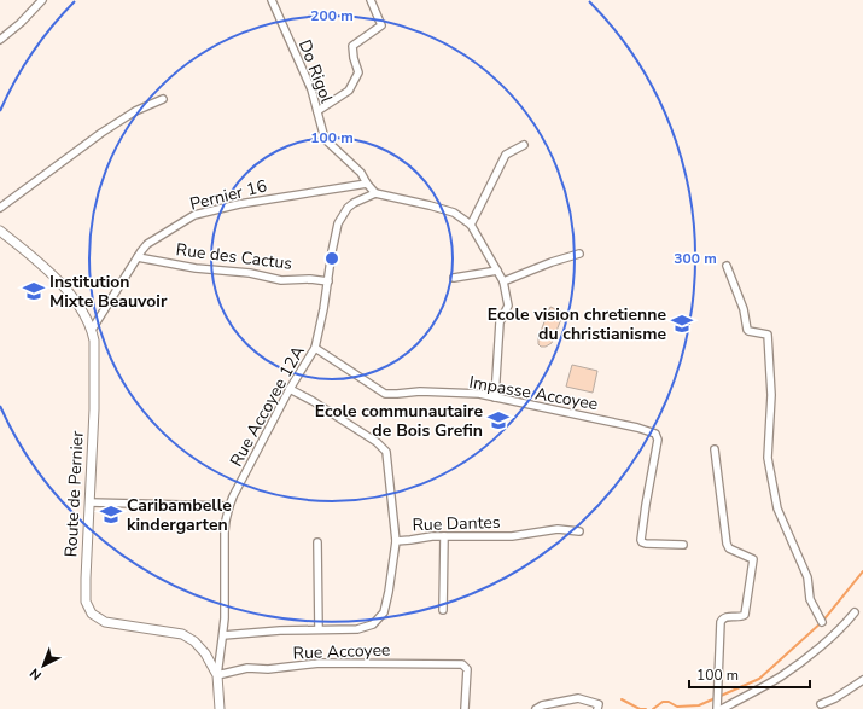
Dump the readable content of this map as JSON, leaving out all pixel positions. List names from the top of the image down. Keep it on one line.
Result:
{"streets":{"street":["Do Rigol","Pernier 16","Rue des Cactus","Impasse Accoyee","Rue Accoyee 12A","Route de Pernier","Rue Dantes","Rue Accoyee"]},"crossings":[["Do Rigol","Pernier 16"],["Do Rigol","Rue Accoyee 12A"],["Pernier 16","Rue des Cactus"],["Pernier 16","Route de Pernier"],["Rue des Cactus","Rue Accoyee 12A"],["Impasse Accoyee","Rue Accoyee 12A"],["Rue Accoyee 12A","Route de Pernier"],["Rue Accoyee 12A","Rue Dantes"],["Rue Accoyee 12A","Rue Accoyee"],["Route de Pernier","Rue Accoyee"]],"places":{"school or university":["Institution Mixte Beauvoir","Ecole vision chretienne du christianisme","Ecole communautaire de Bois Grefin","Caribambelle kindergarten"]},"scale_bar":"100 m","north":"bottom left","rings":["200 m","100 m","300 m"]}
